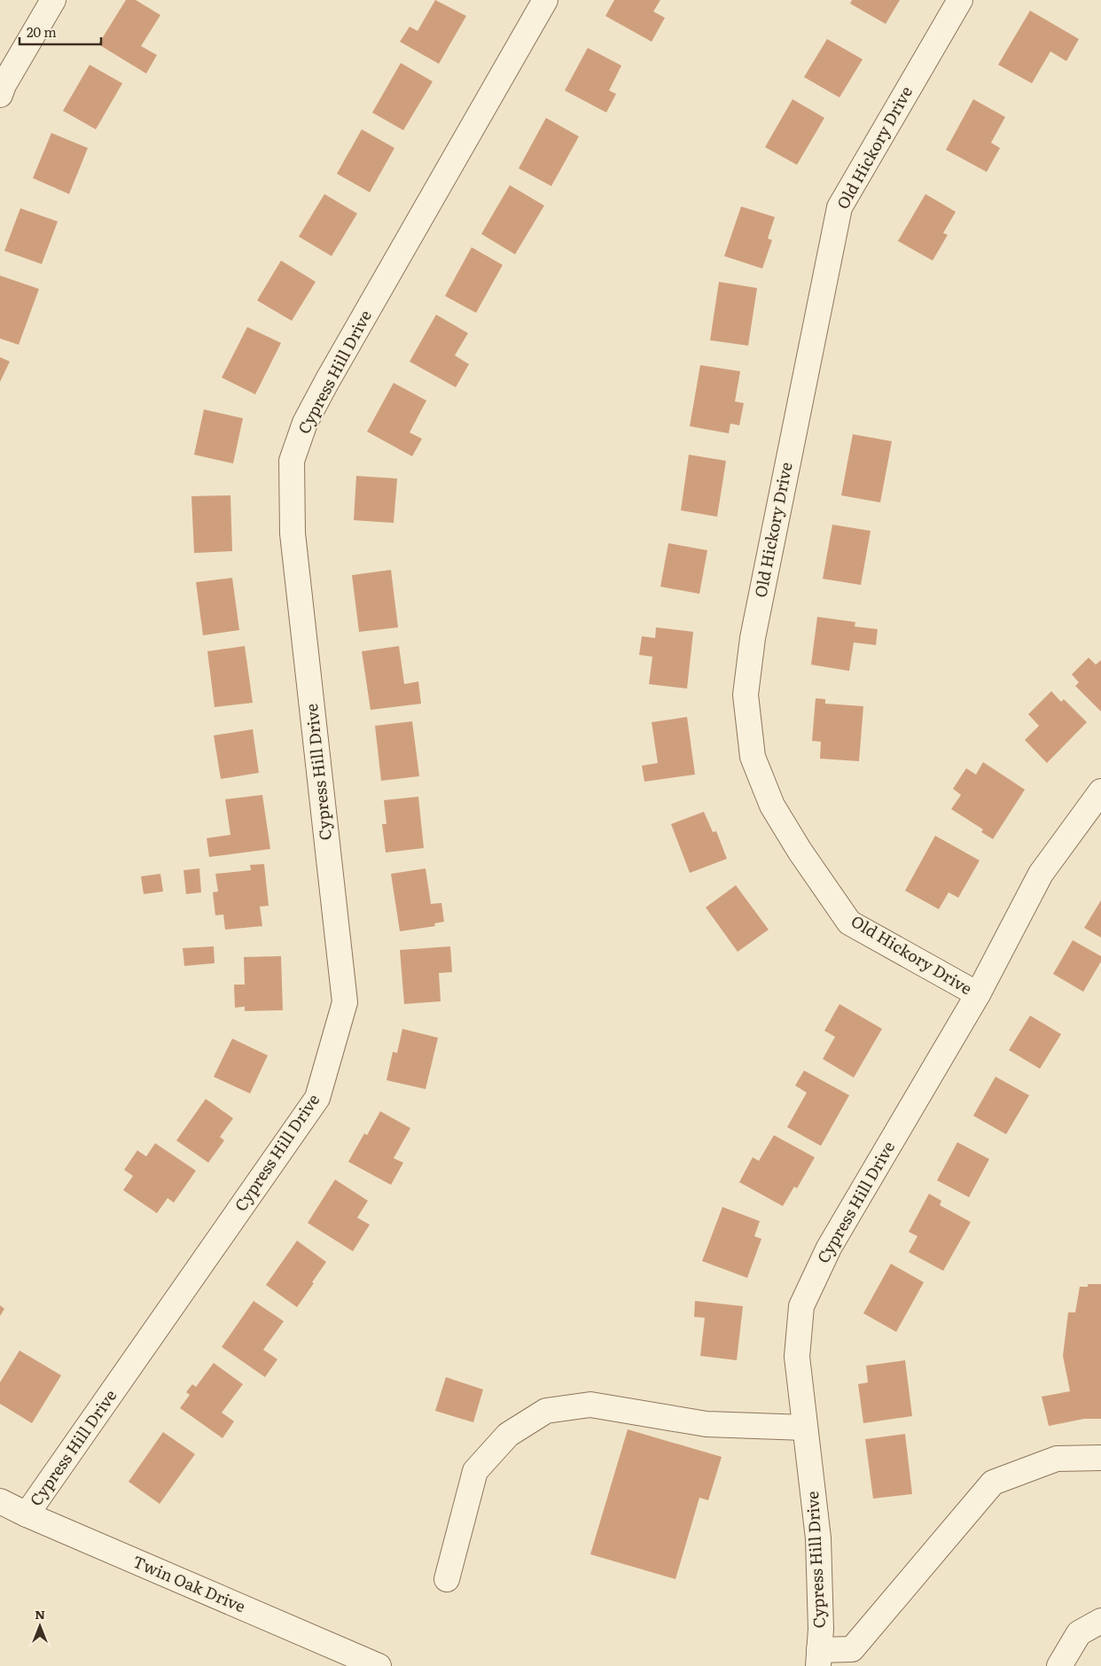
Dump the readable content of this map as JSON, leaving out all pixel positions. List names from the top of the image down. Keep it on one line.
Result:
{"streets":{"street":["Old Hickory Drive","Cypress Hill Drive","Twin Oak Drive"]},"crossings":[["Old Hickory Drive","Cypress Hill Drive"],["Cypress Hill Drive","Twin Oak Drive"]],"scale_bar":"20 m","north":"top"}
